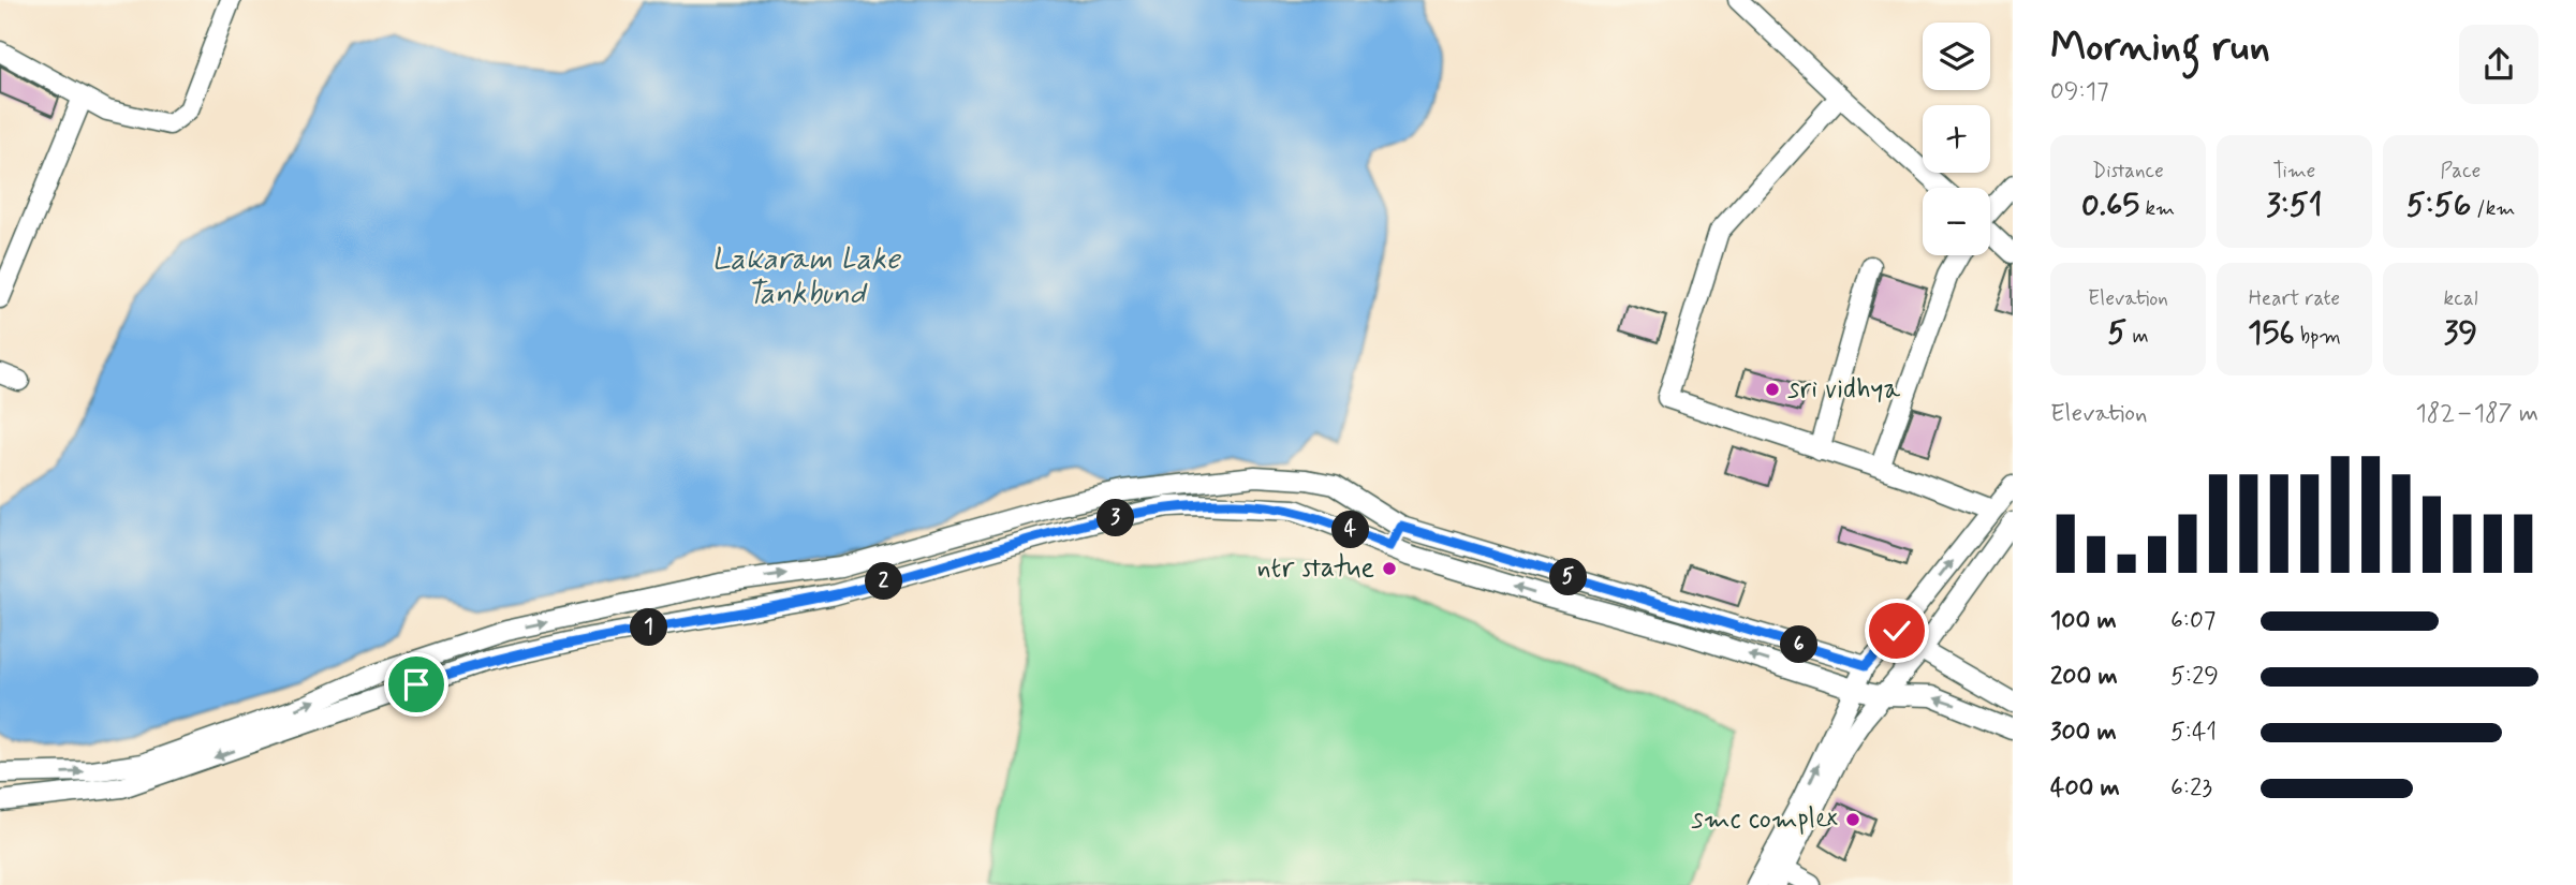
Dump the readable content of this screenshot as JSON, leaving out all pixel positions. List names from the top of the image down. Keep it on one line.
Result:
{"water":["Lakaram Lake Tankbund"],"places":["sri vidhya","ntr statue","smc complex"],"page":{"heading":["Morning run","09:17"],"map_buttons":["+","−"],"stats":[["Distance","0.65 km"],["Time","3:51"],["Pace","5:56 /km"],["Elevation","5 m"],["Heart rate","156 bpm"],["kcal","39"]],"chart":["Elevation","182–187 m"],"pins":["3","4","5","2","1","6"],"list":[{"name":"100 m","note":"6:07"},{"name":"200 m","note":"5:29"},{"name":"300 m","note":"5:41"},{"name":"400 m","note":"6:23"}]}}
